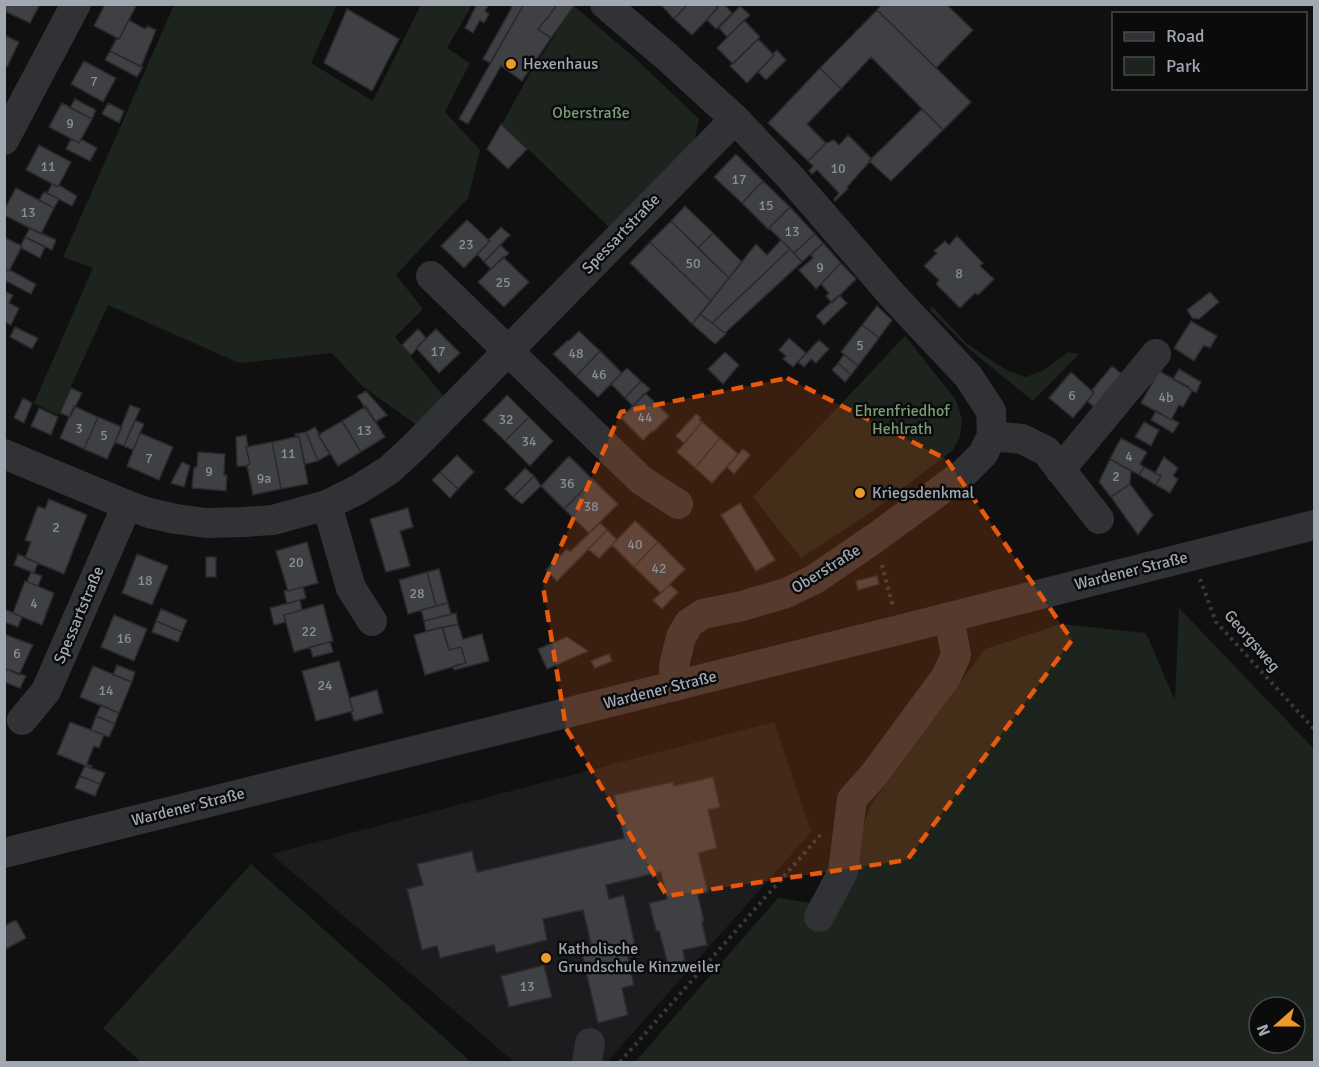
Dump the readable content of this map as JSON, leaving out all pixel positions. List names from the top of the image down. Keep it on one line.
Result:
{"streets":{"street":["Spessartstraße","Oberstraße","Wardener Straße"],"path":["Georgsweg"]},"crossings":[["Oberstraße","Wardener Straße"],["Wardener Straße","Georgsweg"]],"parks":["Oberstraße","Ehrenfriedhof Hehlrath"],"places":["Hexenhaus","Kriegsdenkmal","Katholische Grundschule Kinzweiler"],"house_numbers":["7","9","11","10","17","15","13","13","23","50","9","8","25","5","17","48","46","6","4b","44","32","3","13","5","34","11","4","7","9","2","9a","36","38","2","40","20","42","18","28","4","22","16","6","24","14","13"],"legend":["Road","Park"],"north":"left"}
